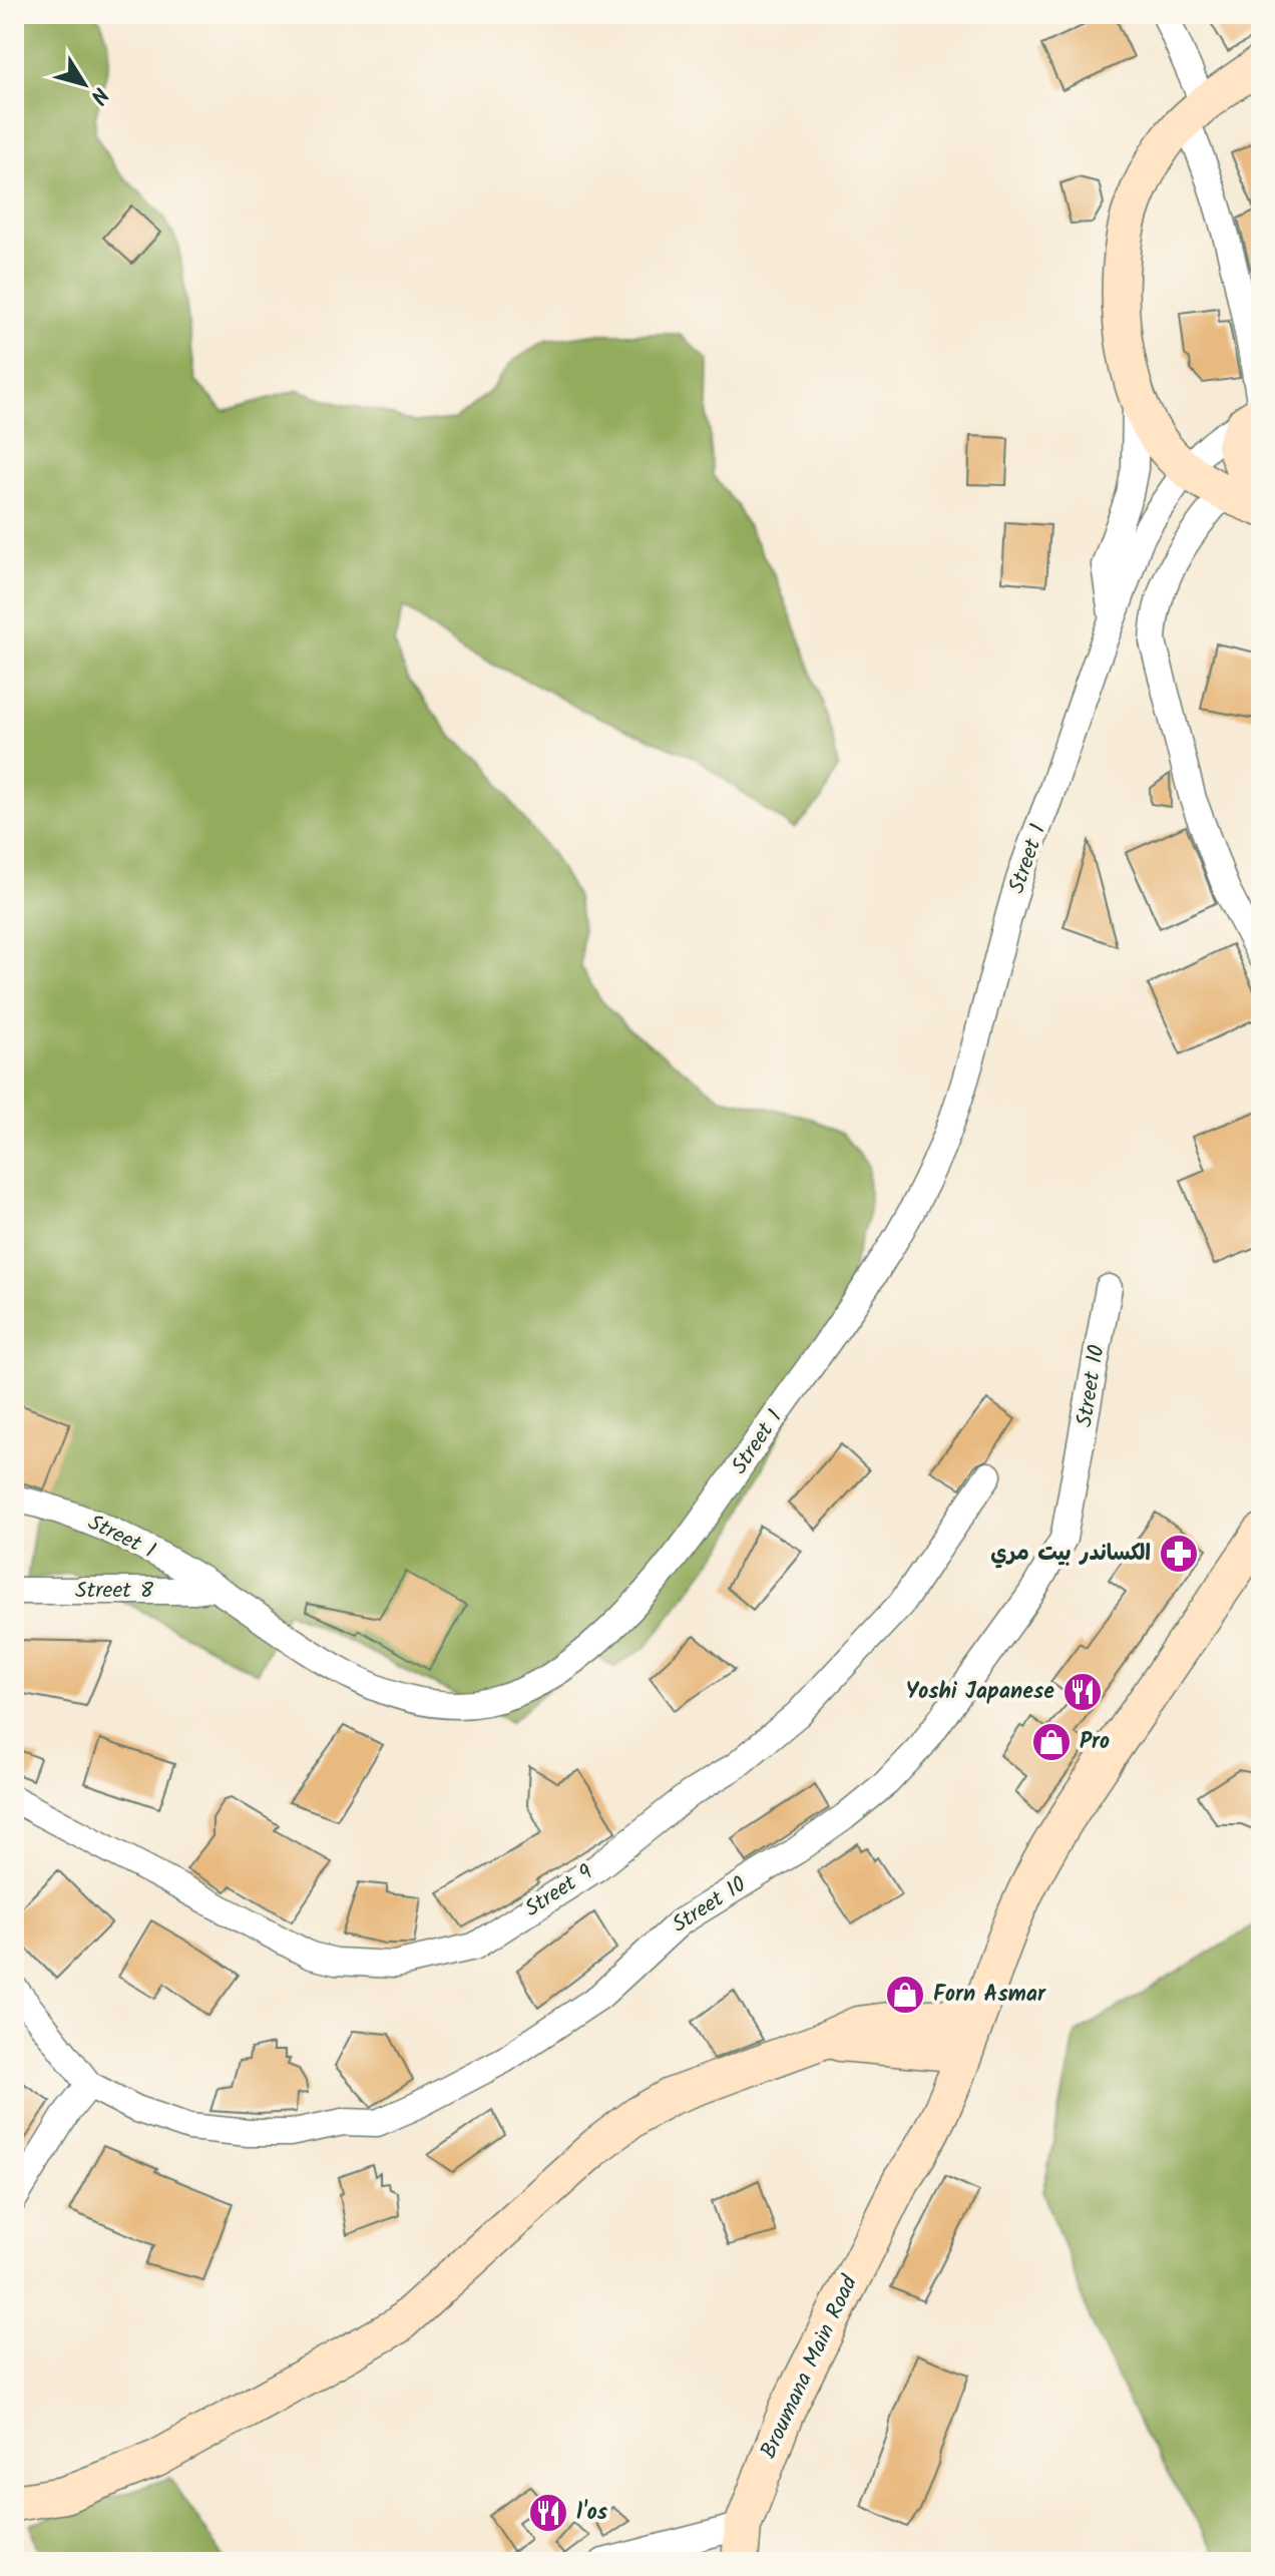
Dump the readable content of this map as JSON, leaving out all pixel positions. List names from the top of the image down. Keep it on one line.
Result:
{"streets":{"main road":["Broumana Main Road"],"street":["Street 1","Street 10","Street 8","Street 9"]},"crossings":[["Street 1","Street 8"]],"places":{"pharmacy":["الكساندر بيت مري"],"restaurant":["Yoshi Japanese","l'os"],"shop":["Pro","Forn Asmar"]},"north":"bottom right"}
